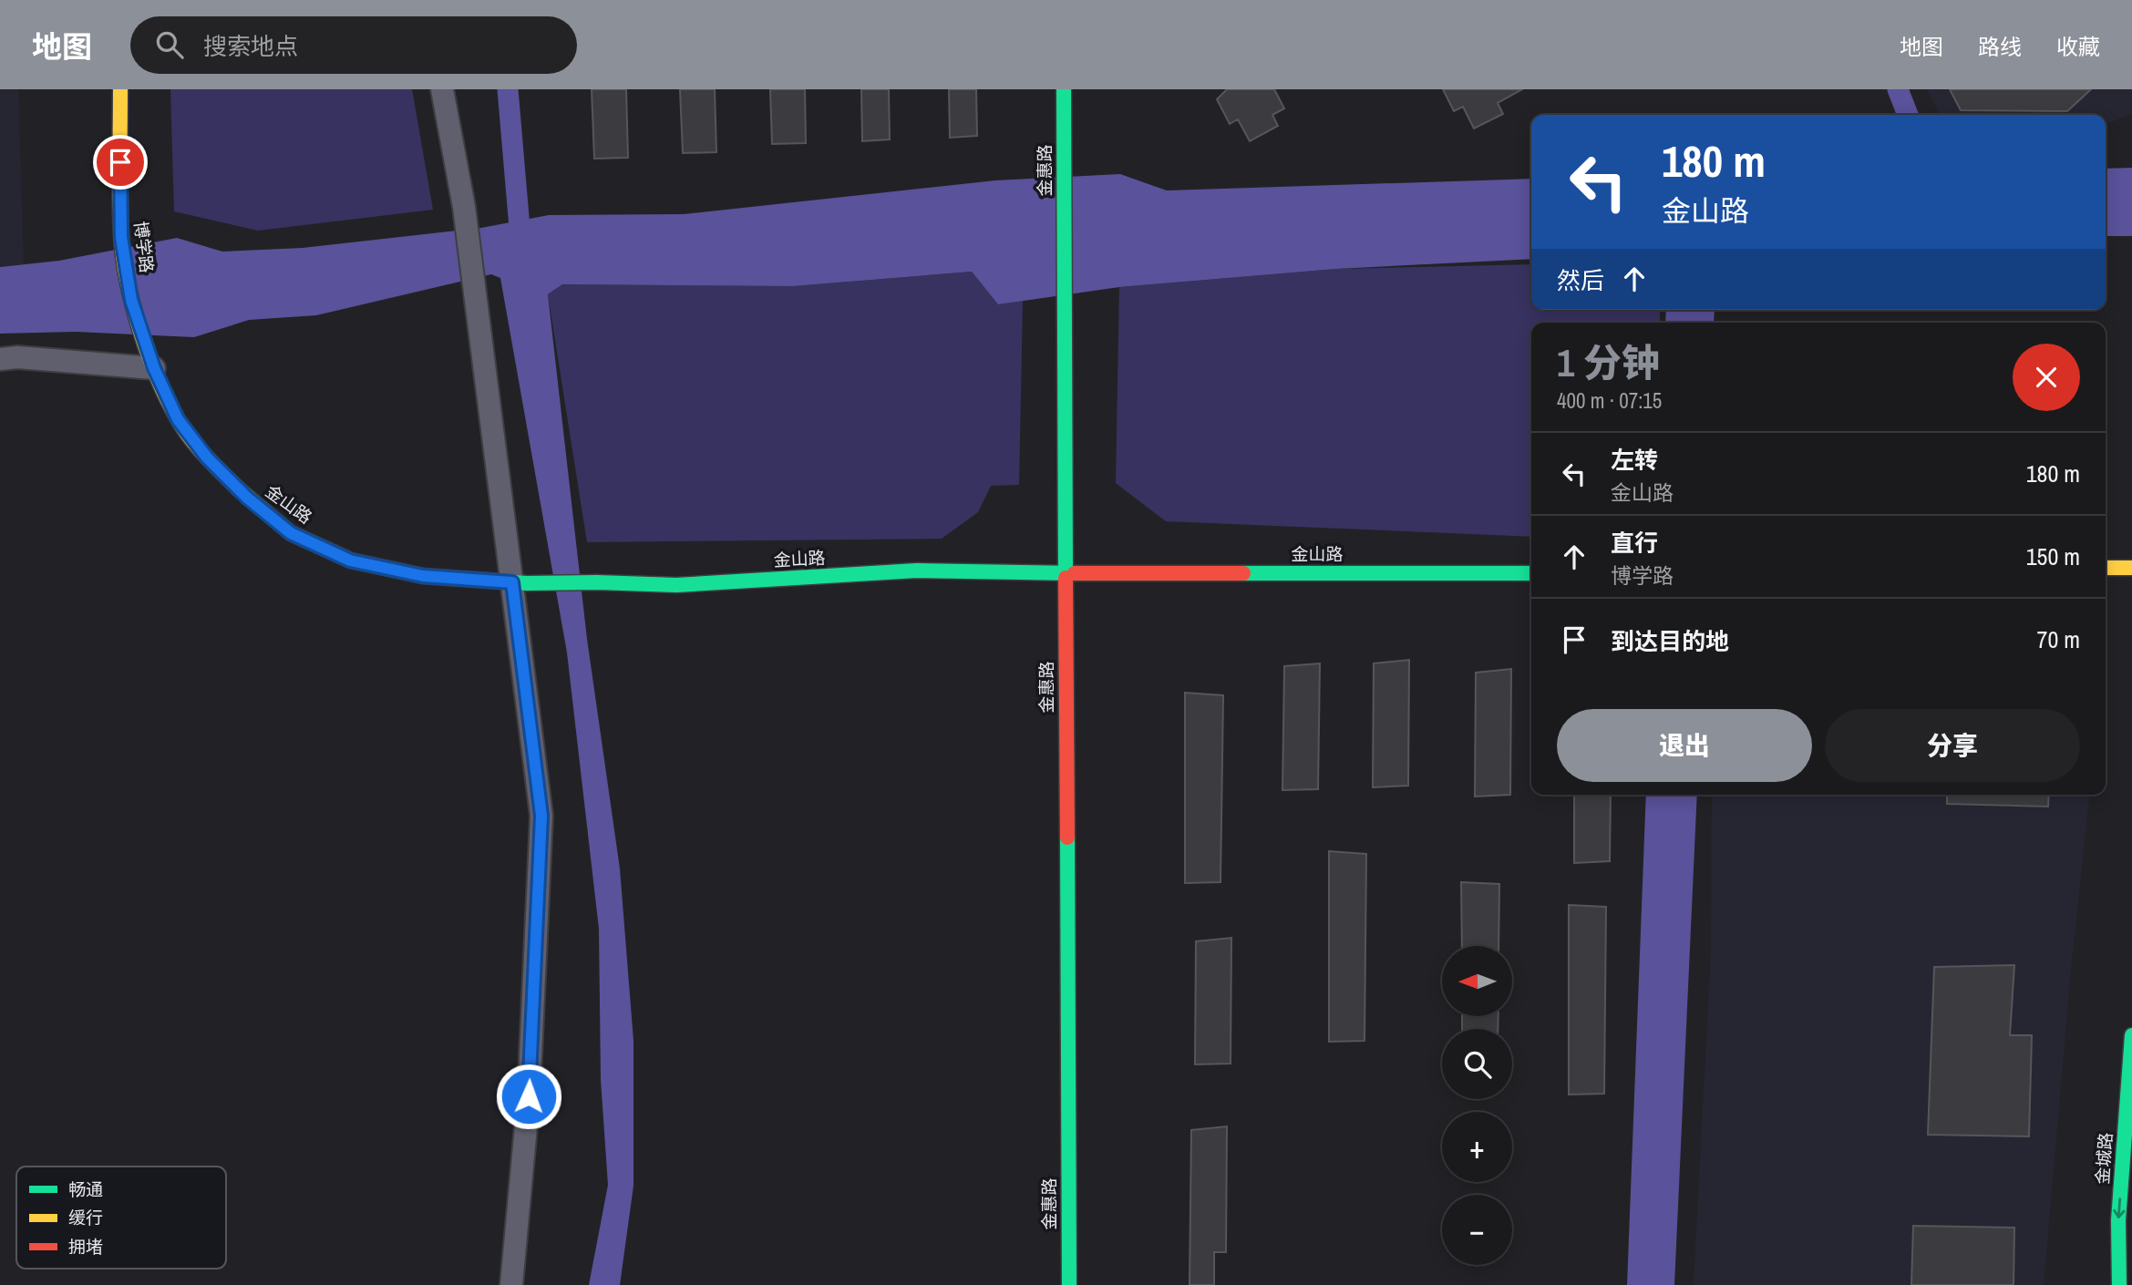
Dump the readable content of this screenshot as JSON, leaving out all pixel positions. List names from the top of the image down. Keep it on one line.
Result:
{"streets":{"street":["金惠路","博学路","金山路","金城路"]},"crossings":[["金惠路","金山路"],["博学路","金山路"]],"one_way":["金城路"],"legend":["畅通","缓行","拥堵"],"north":"left","page":{"header":"地图","search":"搜索地点","nav":["地图","路线","收藏"],"turn":["180 m","金山路"],"then":"然后","heading":["1 分钟","400 m · 07:15"],"list":[{"name":"左转","note":"金山路","value":"180 m"},{"name":"直行","note":"博学路","value":"150 m"},{"name":"到达目的地","value":"70 m"}],"buttons":["退出","分享"],"map_buttons":["+","−"]}}
